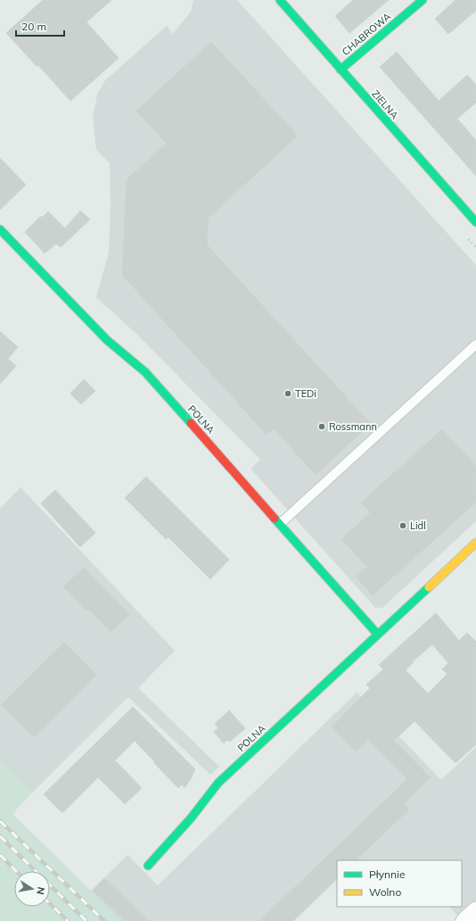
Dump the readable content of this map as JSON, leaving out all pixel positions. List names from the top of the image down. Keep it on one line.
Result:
{"streets":{"street":["CHABROWA","ZIELNA","POLNA"]},"crossings":[["CHABROWA","ZIELNA"]],"places":["TEDi","Rossmann","Lidl"],"legend":["Płynnie","Wolno"],"scale_bar":"20 m","north":"right"}
